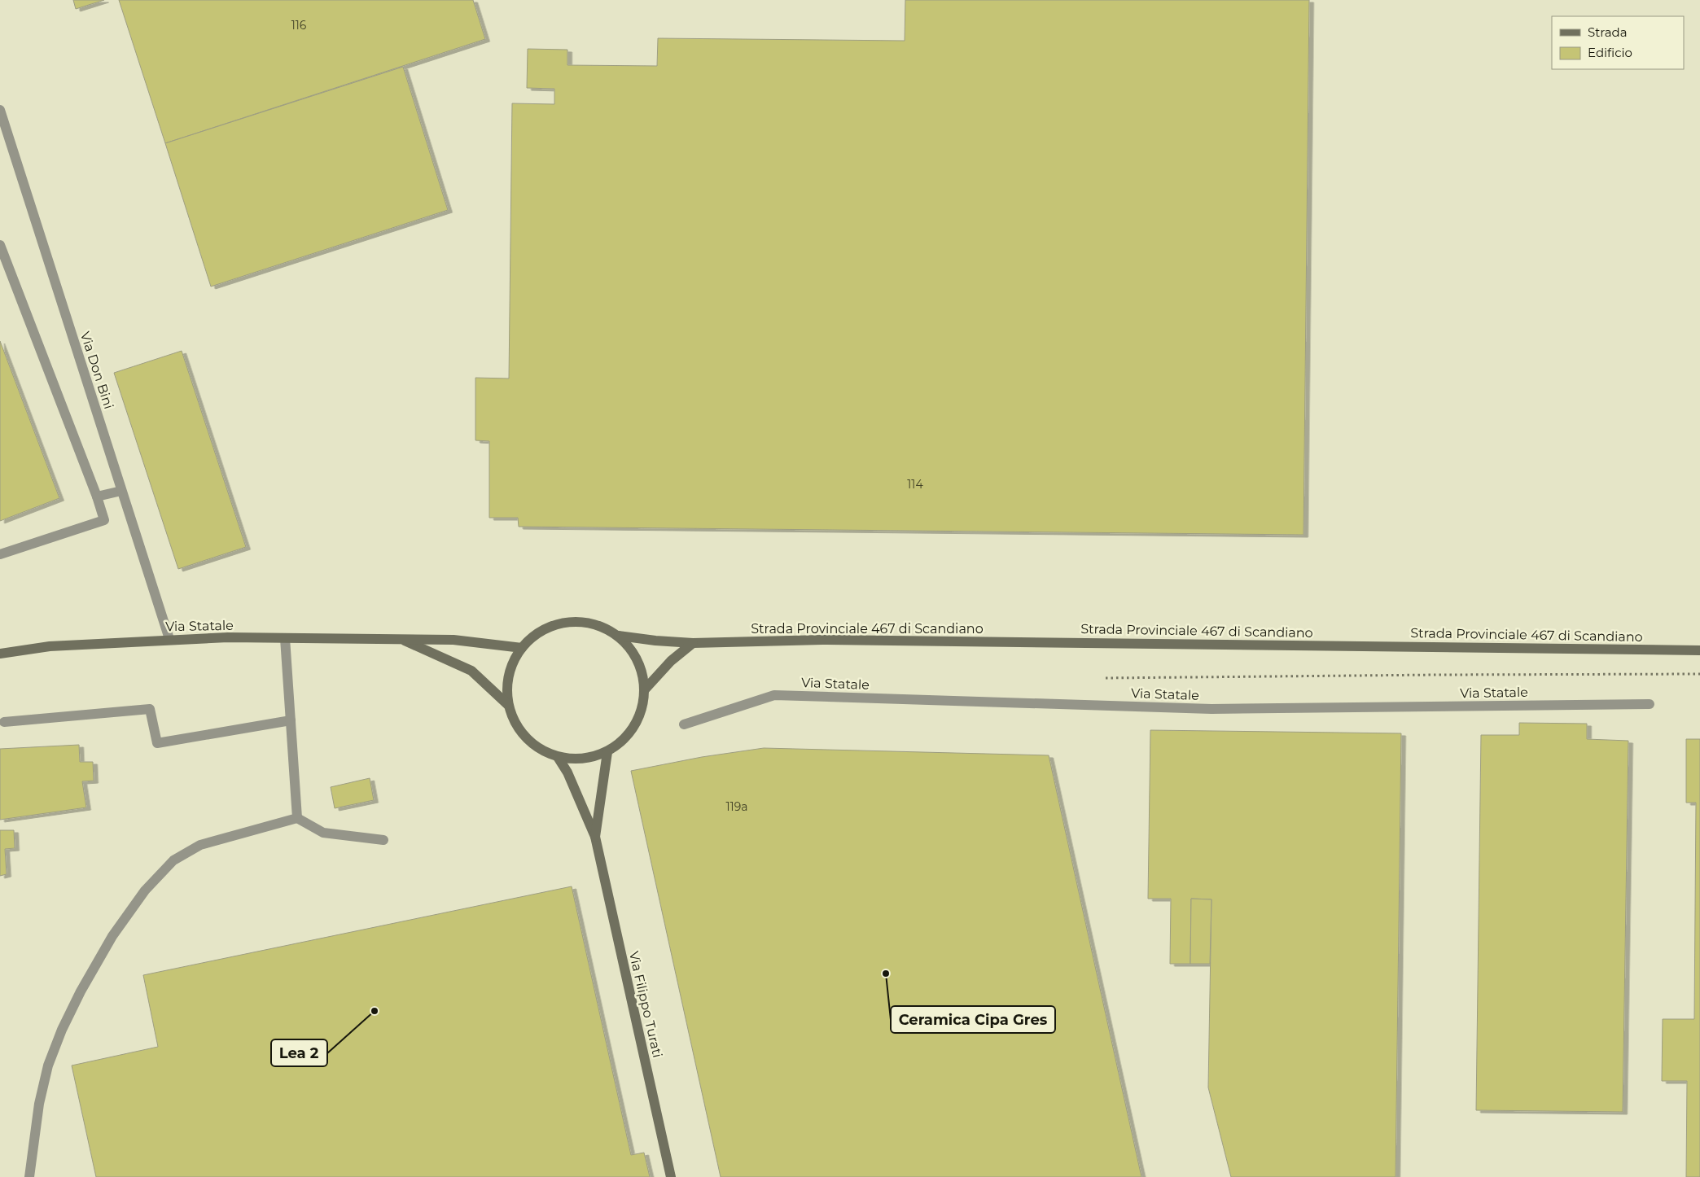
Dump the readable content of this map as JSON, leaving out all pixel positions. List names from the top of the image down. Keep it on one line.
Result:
{"streets":{"main road":["Via Statale","Strada Provinciale 467 di Scandiano","Via Filippo Turati"],"street":["Via Don Bini"]},"crossings":[["Via Don Bini","Via Statale"],["Via Statale","Strada Provinciale 467 di Scandiano"],["Via Statale","Via Filippo Turati"]],"places":["Ceramica Cipa Gres","Lea 2"],"house_numbers":["116","114","119a"],"legend":["Strada","Edificio"]}
